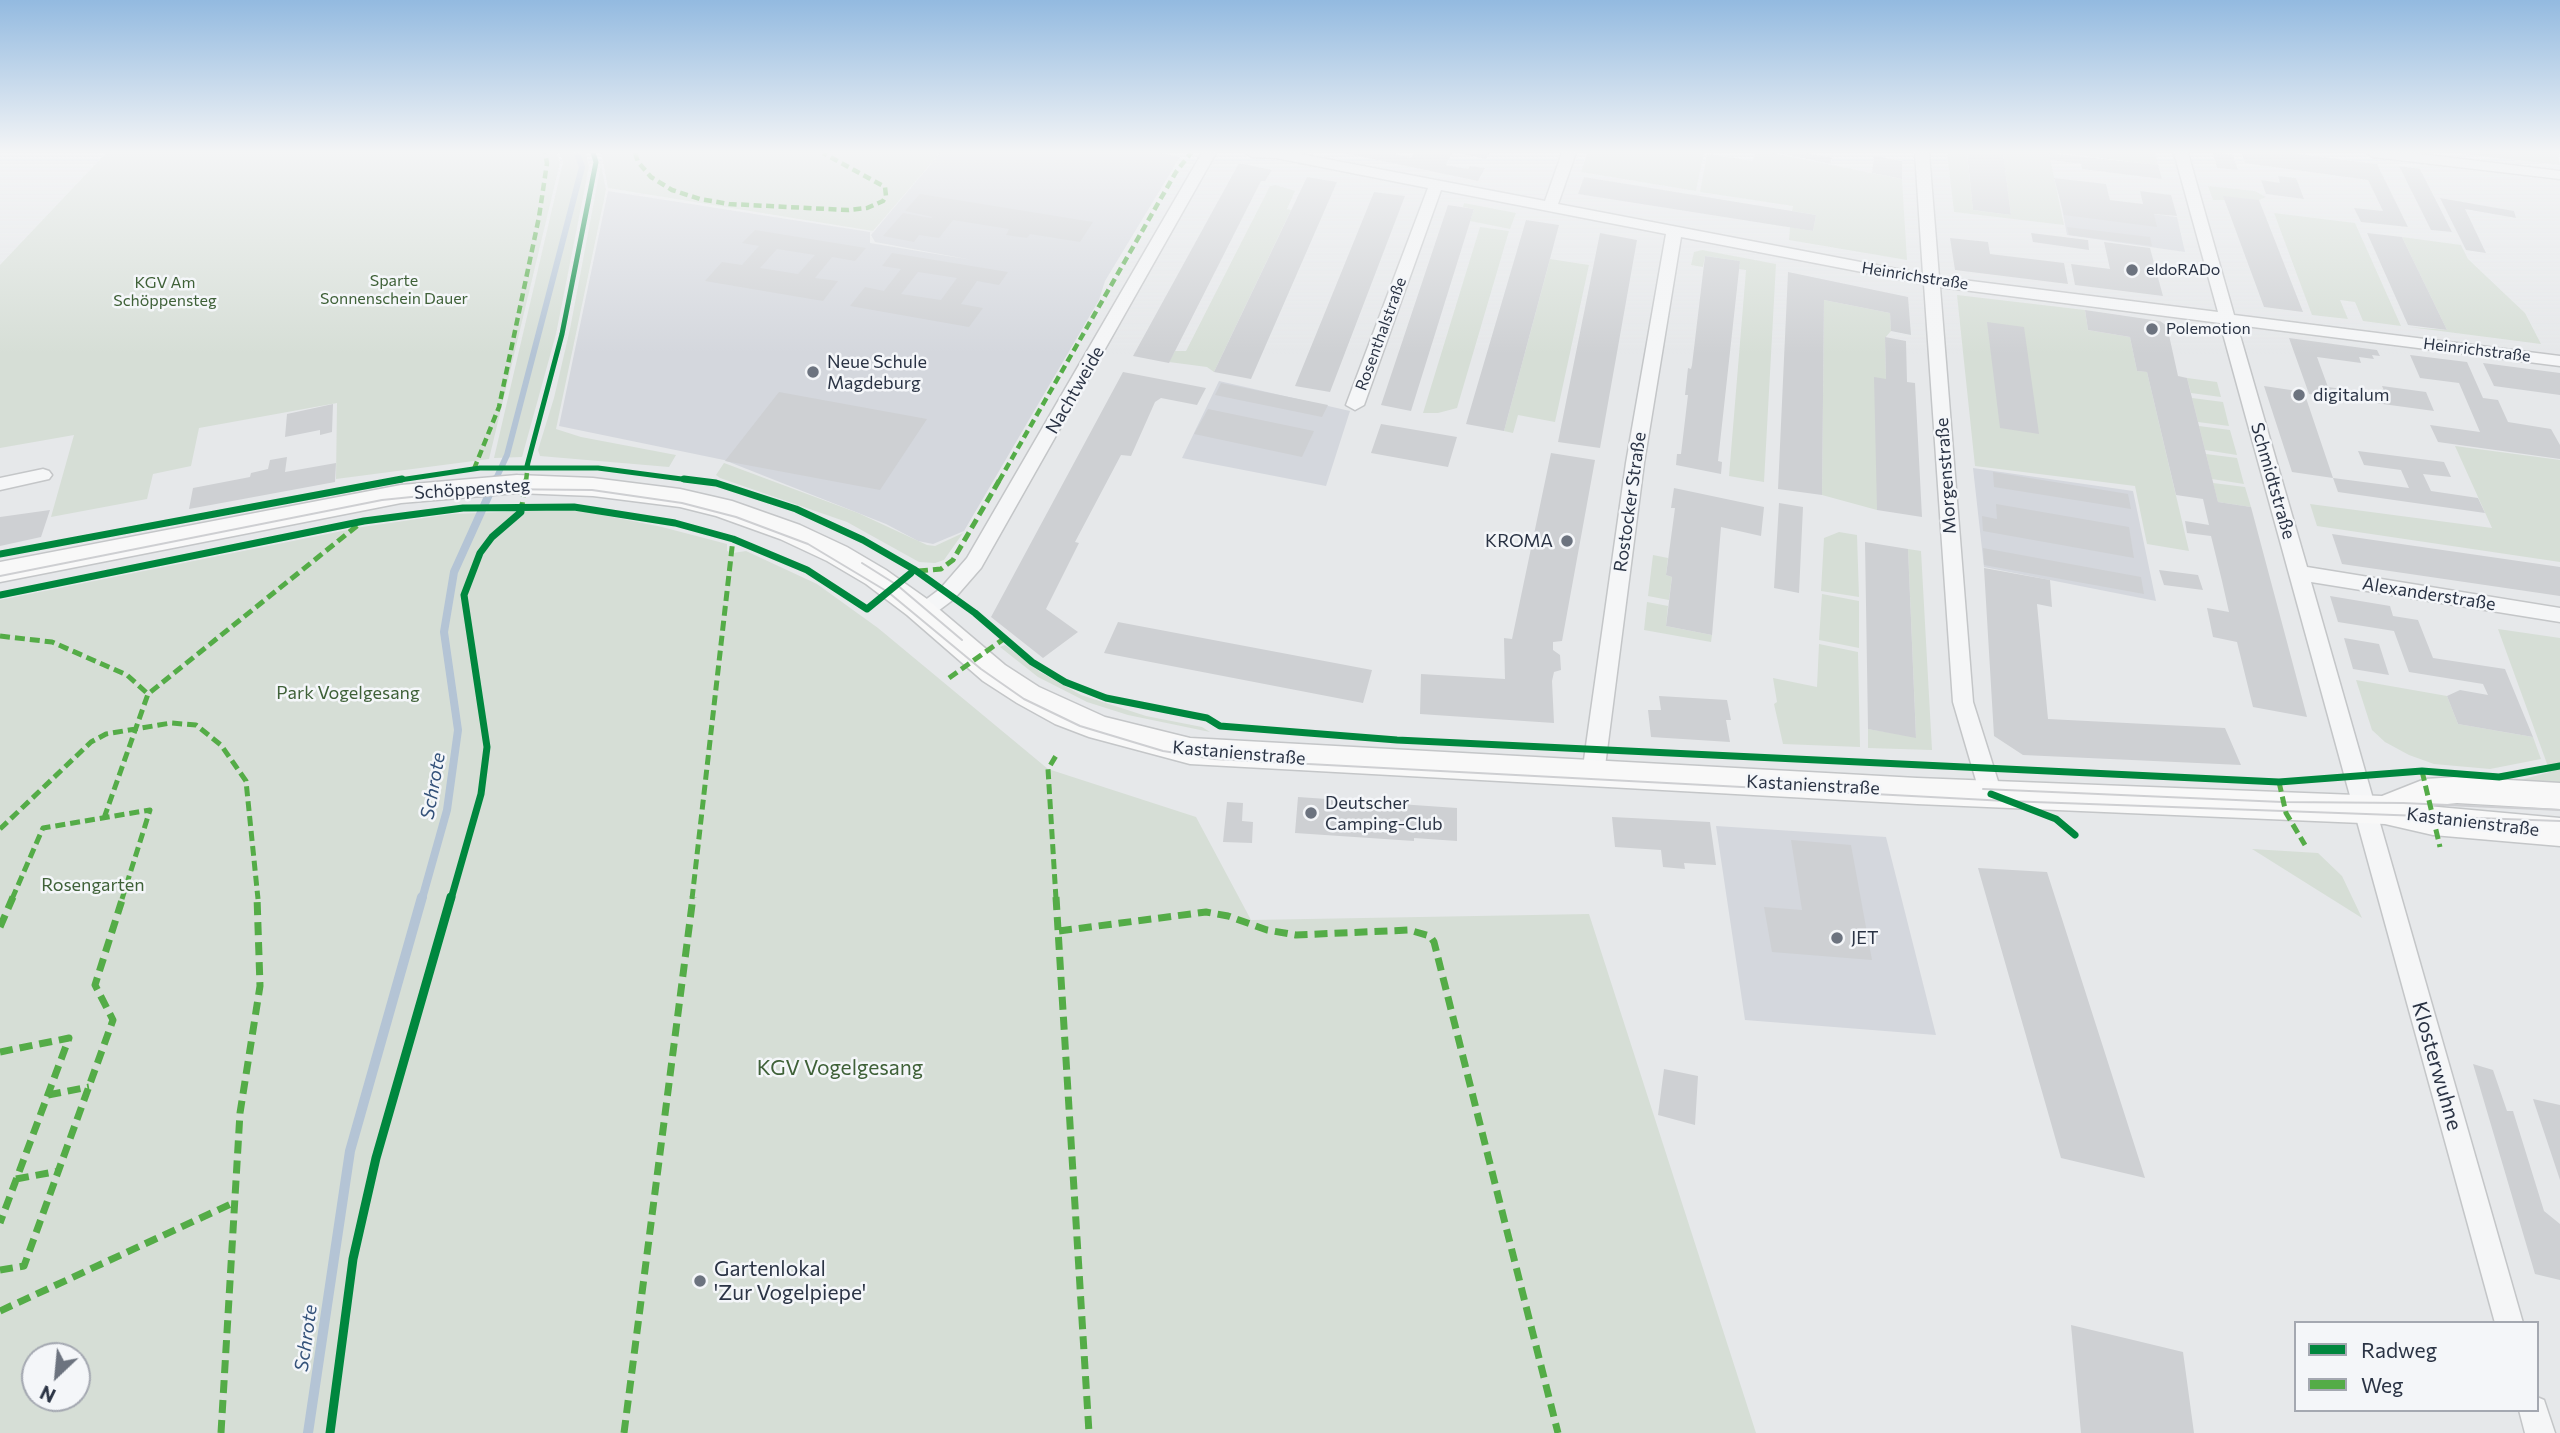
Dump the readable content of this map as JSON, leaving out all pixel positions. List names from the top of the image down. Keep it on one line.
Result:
{"streets":{"main road":["Schöppensteg","Kastanienstraße"],"street":["Heinrichstraße","Rosenthalstraße","Nachtweide","Morgenstraße","Schmidtstraße","Rostocker Straße","Alexanderstraße","Klosterwuhne"]},"crossings":[["Heinrichstraße","Morgenstraße"],["Heinrichstraße","Schmidtstraße"],["Heinrichstraße","Rostocker Straße"],["Nachtweide","Schöppensteg"],["Nachtweide","Kastanienstraße"],["Morgenstraße","Kastanienstraße"],["Schmidtstraße","Alexanderstraße"],["Schmidtstraße","Kastanienstraße"],["Schmidtstraße","Klosterwuhne"],["Schöppensteg","Kastanienstraße"],["Rostocker Straße","Kastanienstraße"],["Kastanienstraße","Klosterwuhne"]],"water":["Schrote"],"parks":["Sparte Sonnenschein Dauer","KGV Am Schöppensteg","Park Vogelgesang","Rosengarten","KGV Vogelgesang"],"places":["eldoRADo","Polemotion","Neue Schule Magdeburg","digitalum","KROMA","Deutscher Camping-Club","JET","Gartenlokal 'Zur Vogelpiepe'"],"legend":["Radweg","Weg"],"north":"bottom left"}
